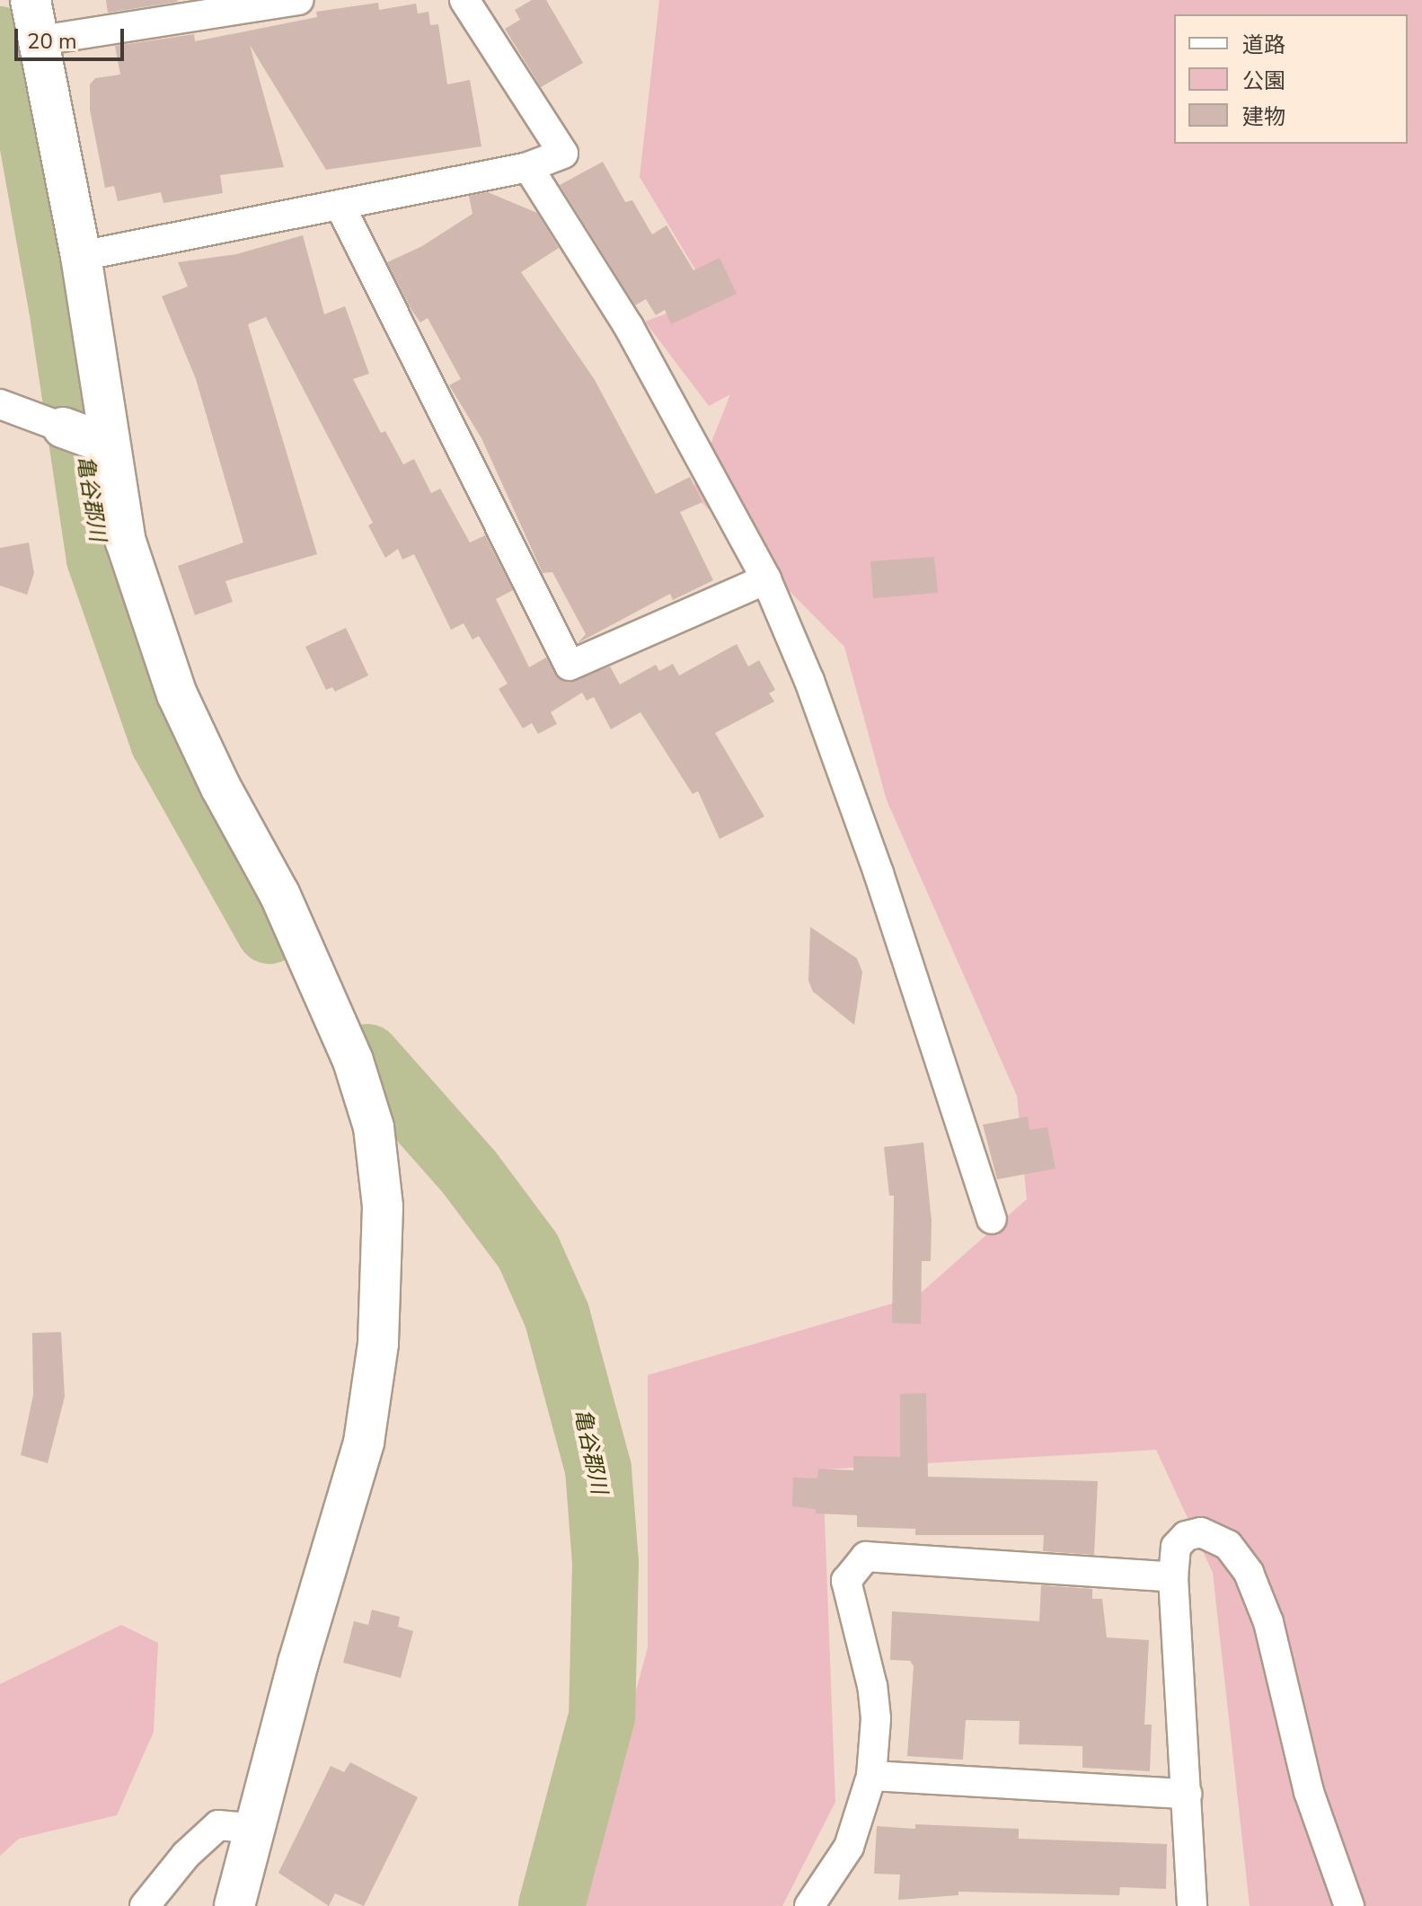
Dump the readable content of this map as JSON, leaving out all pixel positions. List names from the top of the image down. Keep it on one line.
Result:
{"water":["亀谷郡川"],"legend":["道路","公園","建物"],"scale_bar":"20 m"}
